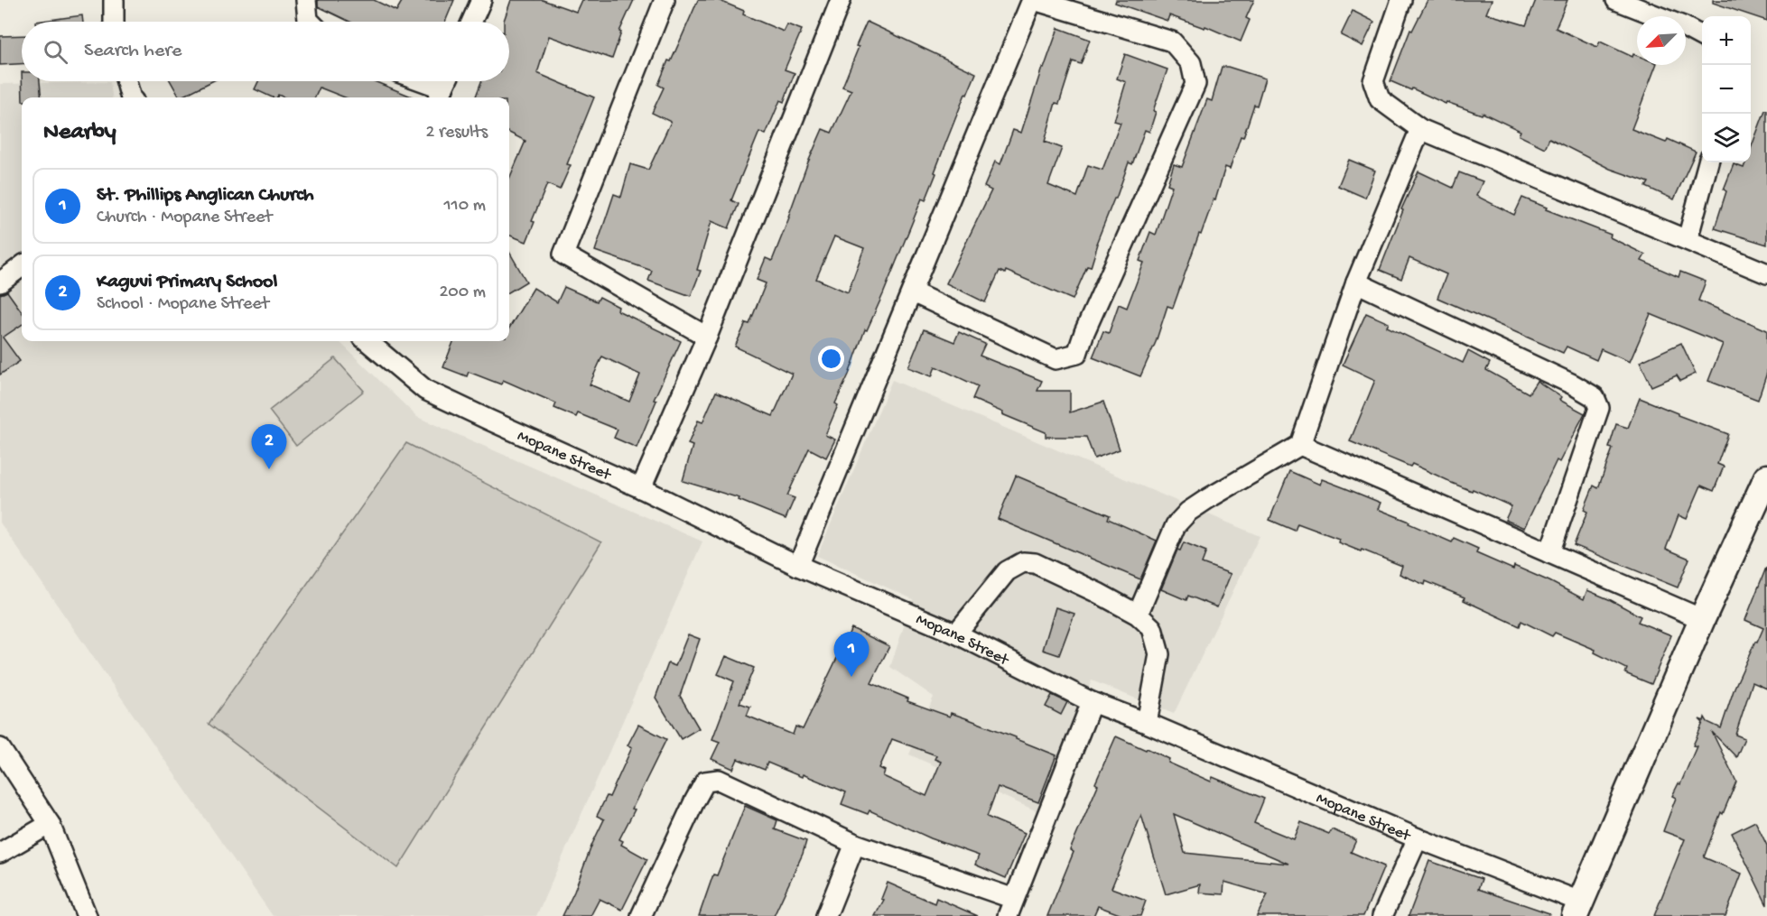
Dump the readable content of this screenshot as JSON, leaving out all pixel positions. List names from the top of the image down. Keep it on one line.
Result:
{"streets":{"street":["Mopane Street"]},"north":"bottom left","page":{"map_buttons":["+","−"],"search":"Search here","heading":["Nearby","2 results"],"list":[{"mark":"1","name":"St. Phillips Anglican Church","note":"Church · Mopane Street","value":"110 m"},{"mark":"2","name":"Kaguvi Primary School","note":"School · Mopane Street","value":"200 m"}],"pins":["2","1"]}}
